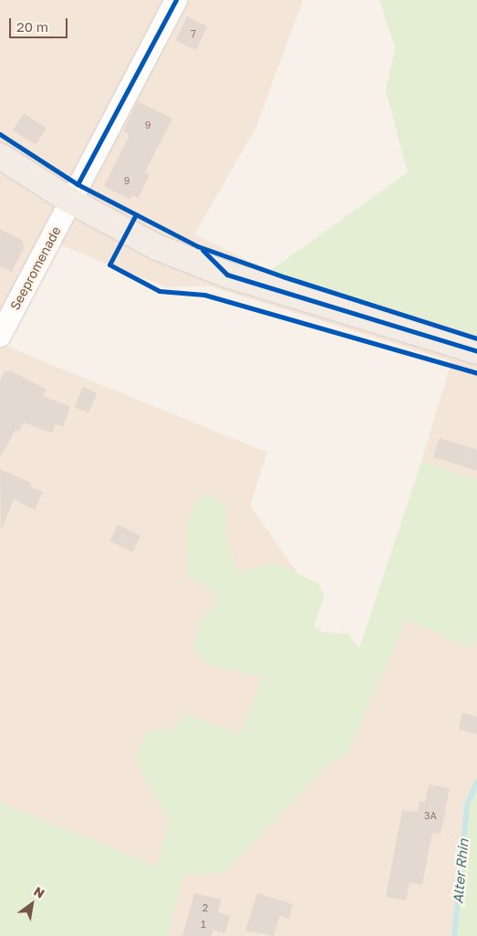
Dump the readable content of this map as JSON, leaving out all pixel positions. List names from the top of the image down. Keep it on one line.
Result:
{"streets":{"street":["Seepromenade"]},"water":["Alter Rhin"],"house_numbers":["7","9","9","3A","2","1"],"scale_bar":"20 m","north":"top right"}
